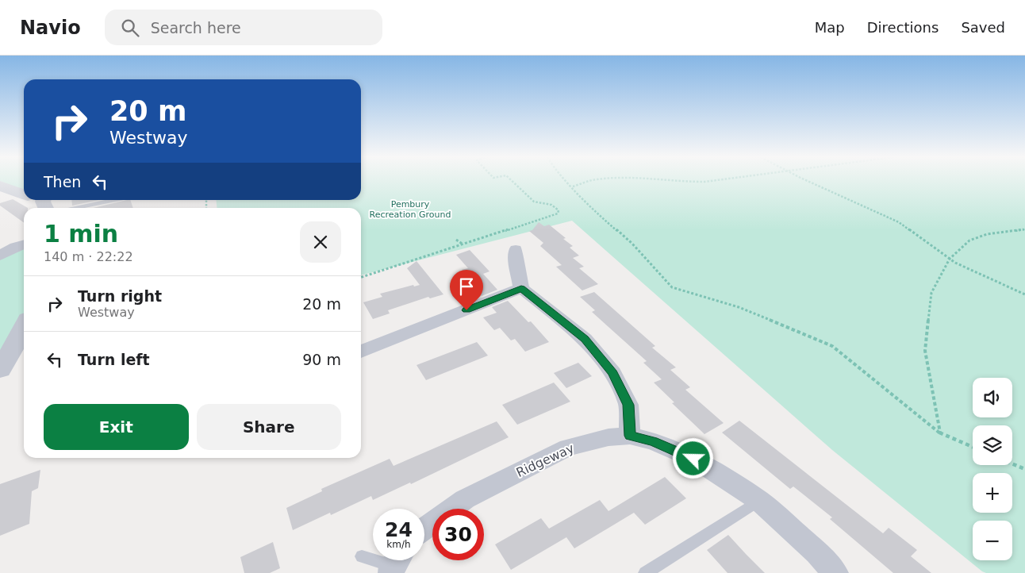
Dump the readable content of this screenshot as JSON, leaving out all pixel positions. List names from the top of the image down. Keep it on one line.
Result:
{"streets":{"street":["Ridgeway"]},"parks":["Pembury Recreation Ground"],"page":{"header":"Navio","search":"Search here","nav":["Map","Directions","Saved"],"turn":["20 m","Westway"],"then":"Then","heading":["1 min","140 m · 22:22"],"list":[{"name":"Turn right","note":"Westway","value":"20 m"},{"name":"Turn left","value":"90 m"}],"map_buttons":["+","−"],"buttons":["Exit","Share"],"speed":"24 km/h","limit":"30"}}
